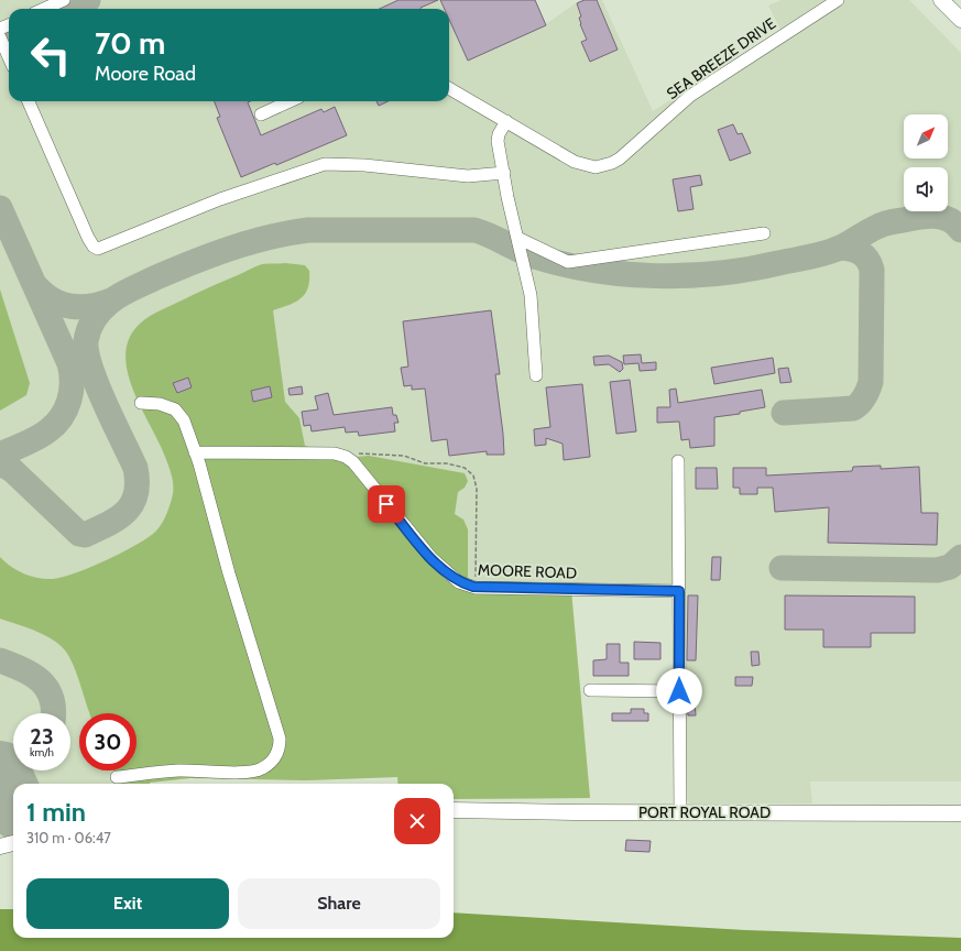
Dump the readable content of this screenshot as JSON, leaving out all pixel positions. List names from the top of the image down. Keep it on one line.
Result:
{"streets":{"main road":["PORT ROYAL ROAD"],"street":["SEA BREEZE DRIVE","MOORE ROAD"]},"north":"top right","page":{"turn":["70 m","Moore Road"],"speed":"23 km/h","limit":"30","heading":["1 min","310 m · 06:47"],"buttons":["Exit","Share"]}}
